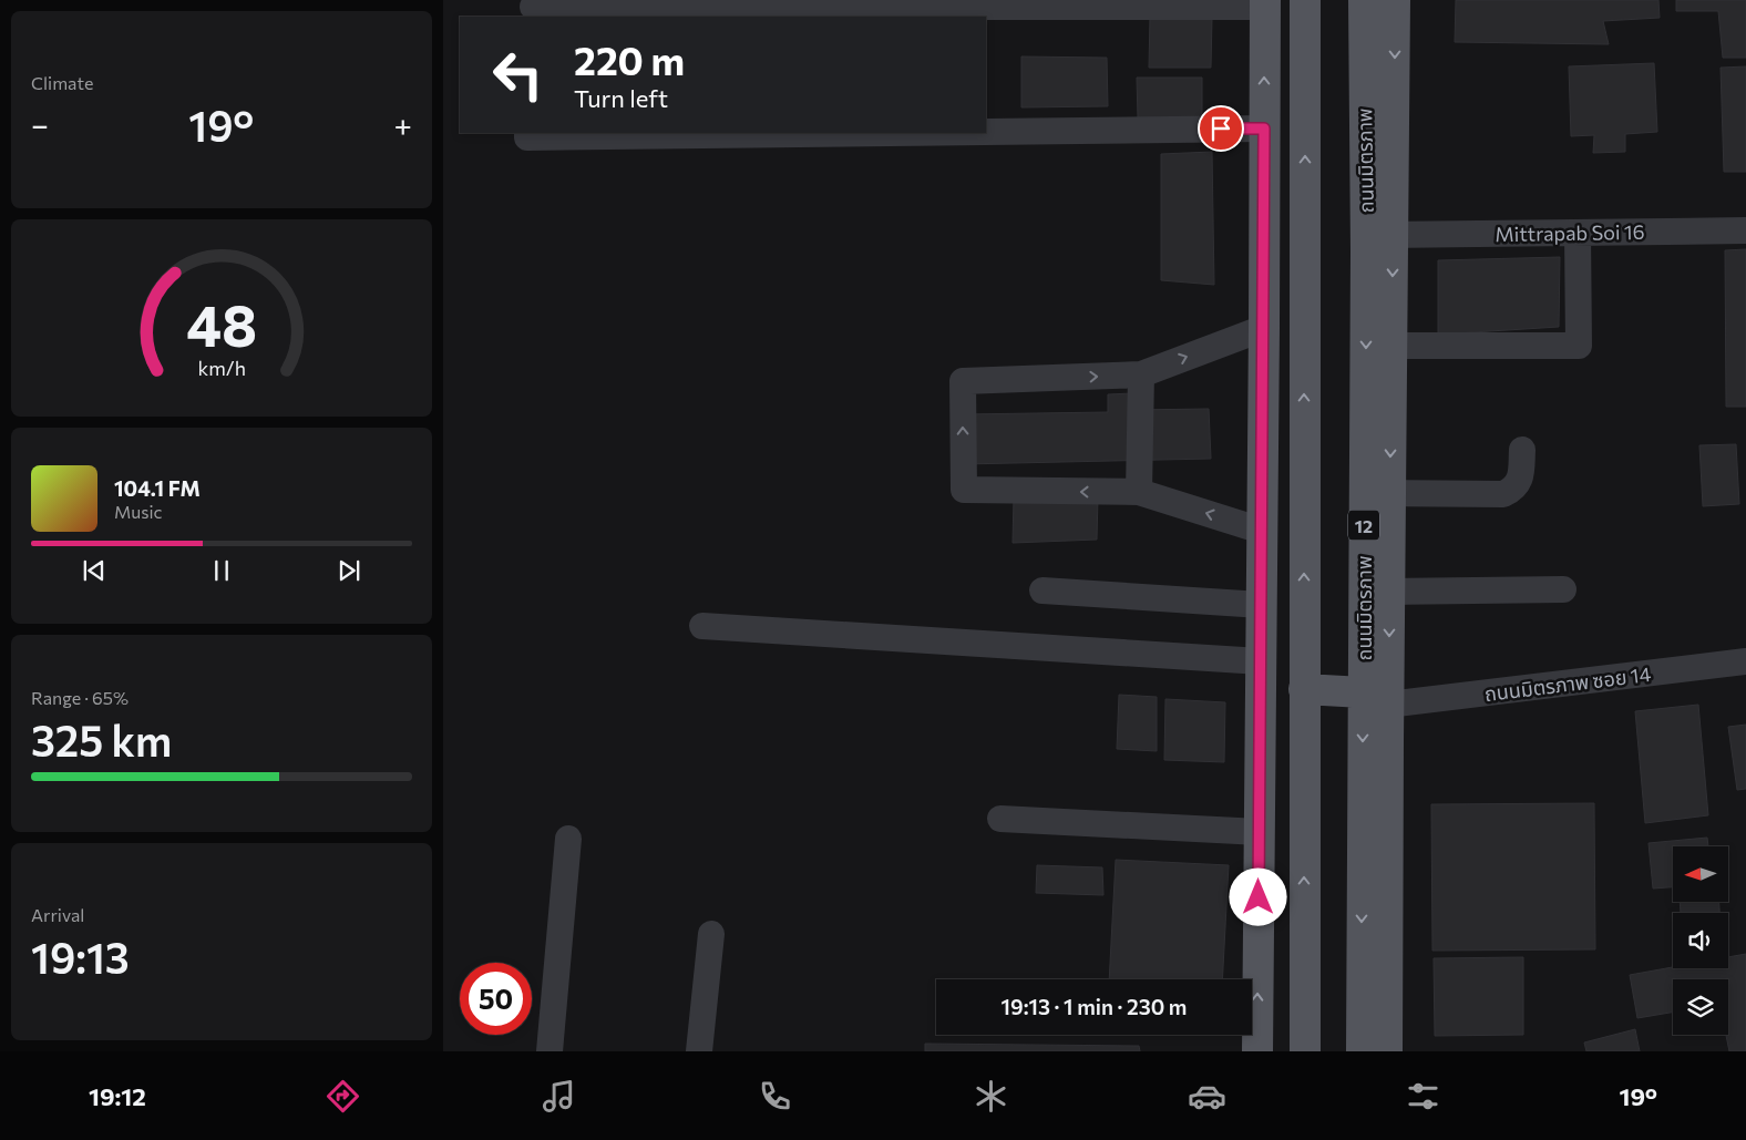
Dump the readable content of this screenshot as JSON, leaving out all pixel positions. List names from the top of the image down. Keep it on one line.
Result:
{"streets":{"main road":["ถนนมิตรภาพ","12"],"street":["Mittrapab Soi 16","ถนนมิตรภาพ ซอย 14"]},"crossings":[["ถนนมิตรภาพ","ถนนมิตรภาพ ซอย 14"]],"north":"left","page":{"tile":["Climate",["Range · 65%","325 km"],["Arrival","19:13"]],"turn":["220 m","Turn left"],"heat":["−","19°","+"],"song":["104.1 FM","Music"],"limit":"50","trip":"19:13 · 1 min · 230 m","tabs":["19:12","19°"],"gauge":["48","km/h"]}}
